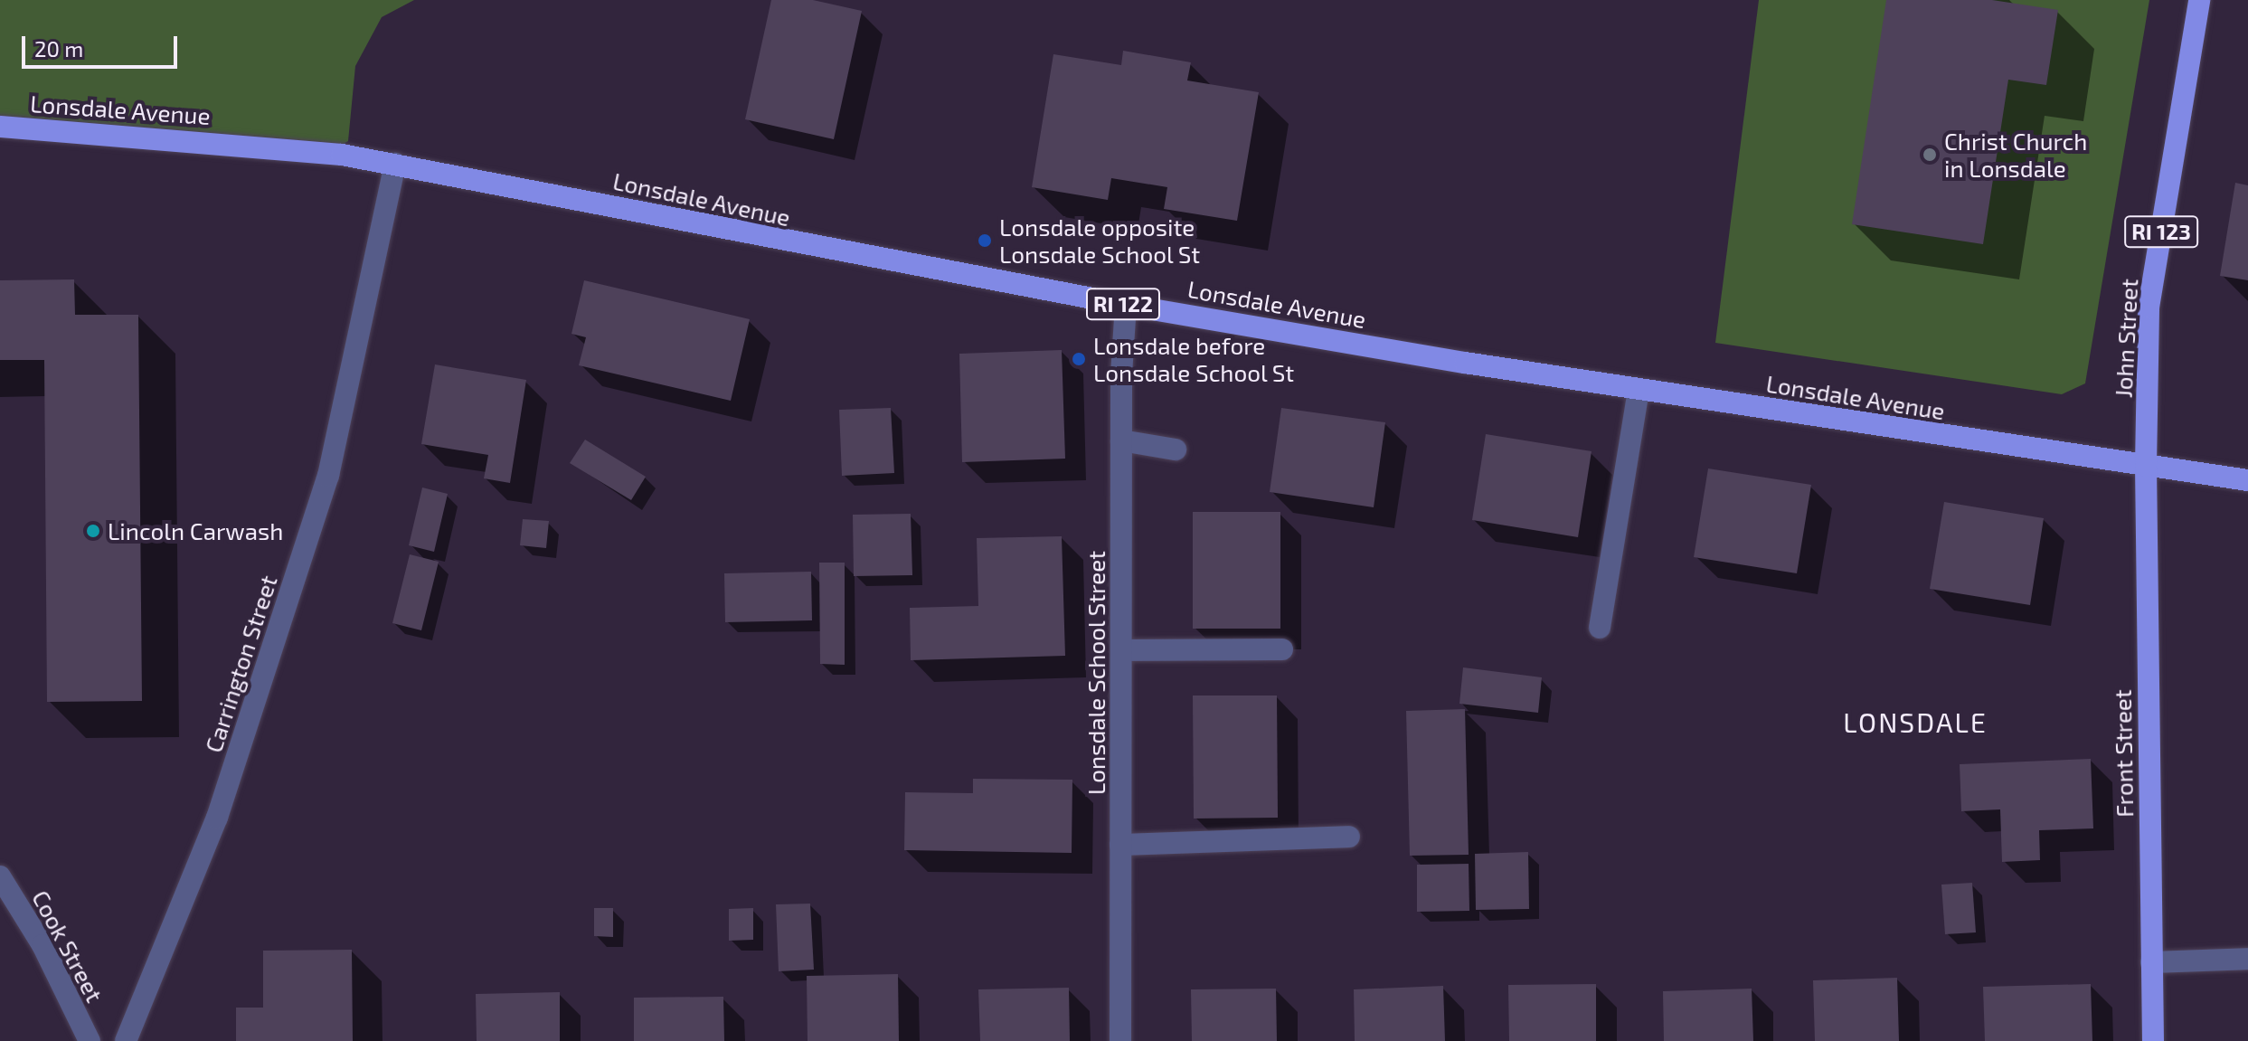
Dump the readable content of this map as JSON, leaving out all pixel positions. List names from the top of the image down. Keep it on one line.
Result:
{"streets":{"main road":["Lonsdale Avenue","RI 123","RI 122","John Street","Front Street"],"street":["Carrington Street","Lonsdale School Street","Cook Street"]},"crossings":[["Lonsdale Avenue","John Street"],["Lonsdale Avenue","Carrington Street"],["Lonsdale Avenue","Lonsdale School Street"],["Lonsdale Avenue","Front Street"],["John Street","Front Street"]],"districts":["LONSDALE"],"places":["Christ Church in Lonsdale","Lonsdale opposite Lonsdale School St","Lonsdale before Lonsdale School St","Lincoln Carwash"],"scale_bar":"20 m"}
